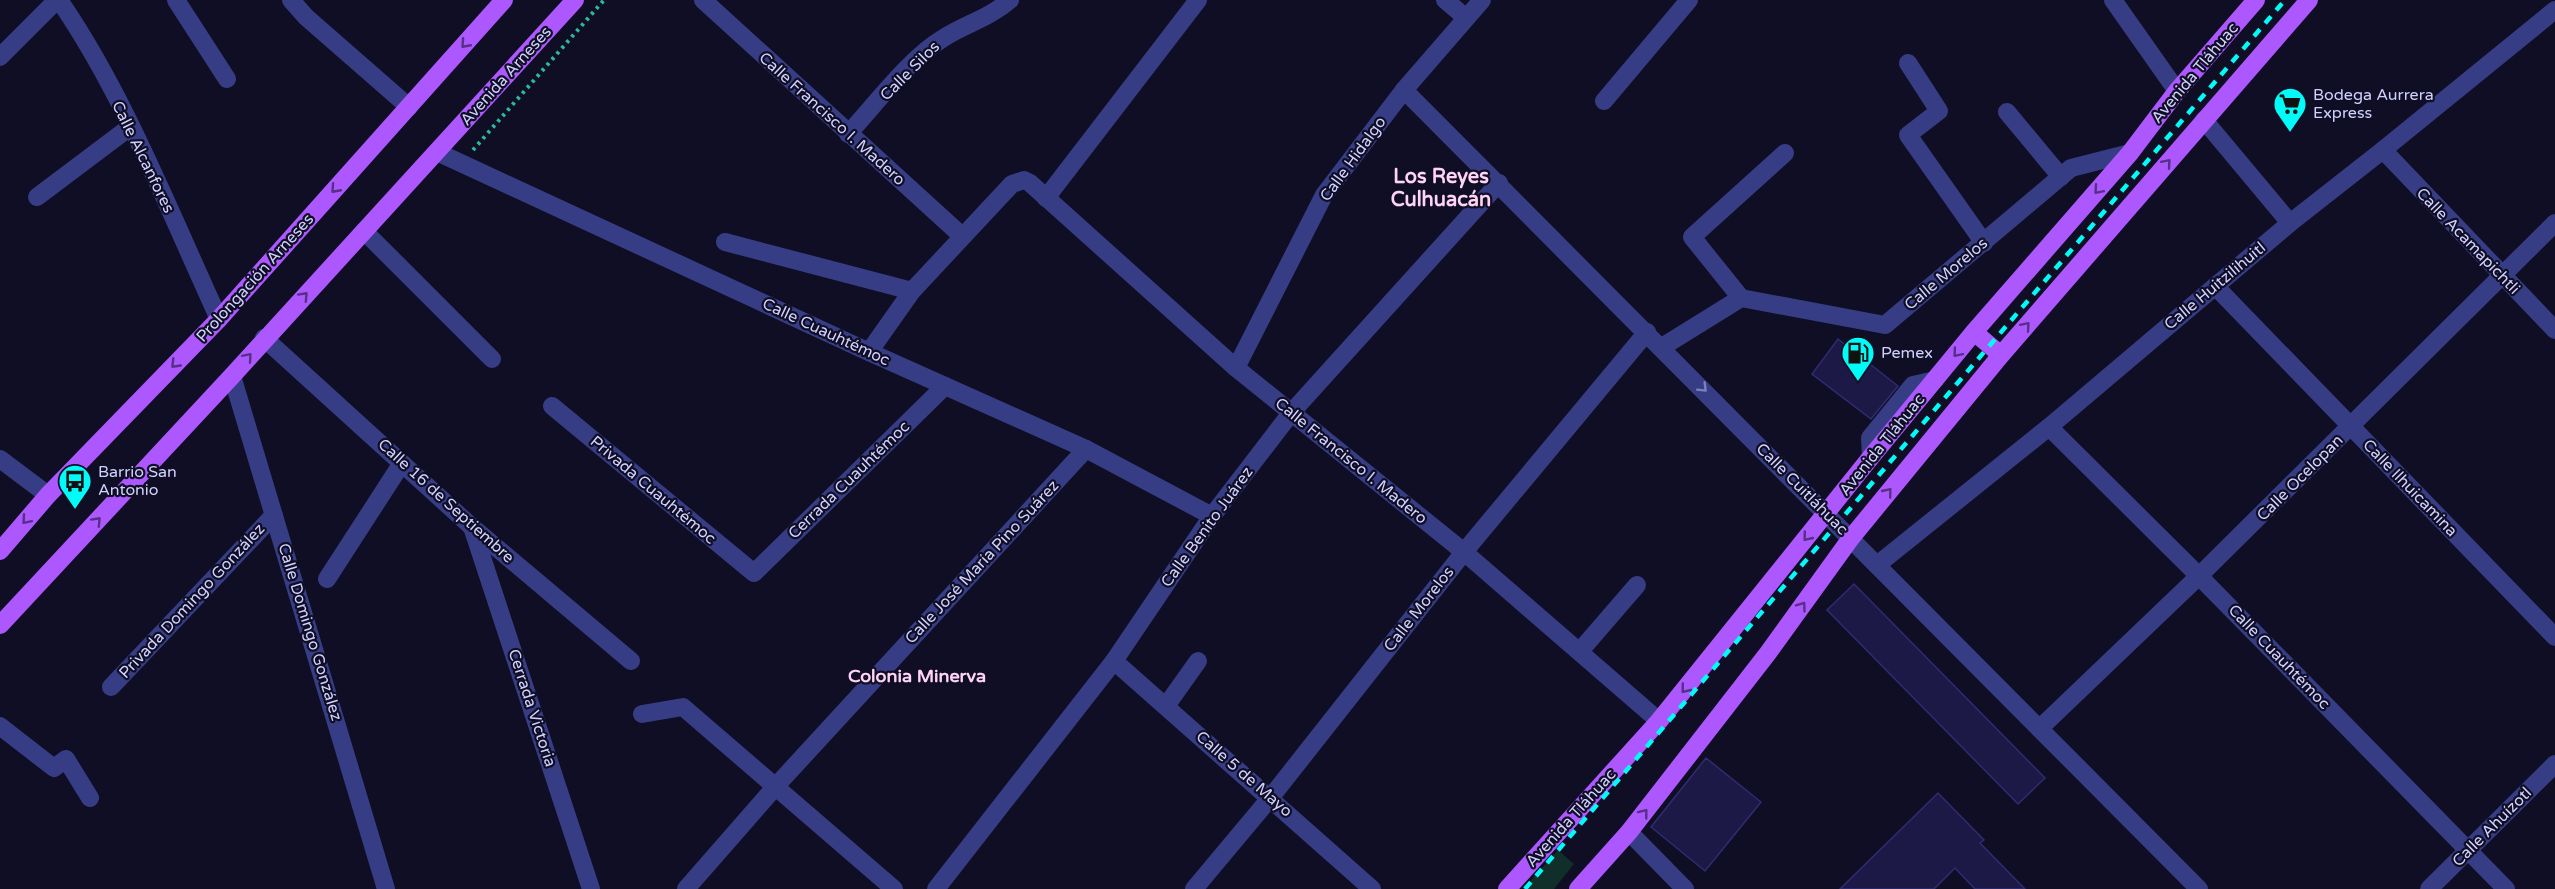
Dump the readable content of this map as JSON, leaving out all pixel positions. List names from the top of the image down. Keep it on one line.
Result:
{"streets":{"main road":["Avenida Tláhuac","Avenida Arneses","Prolongación Arneses"],"street":["Calle Silos","Calle Francisco I. Madero","Calle Alcanfores","Calle Hidalgo","Calle Acamapichtli","Calle Morelos","Calle Huitzilihuitl","Calle Cuauhtémoc","Calle Ocelopan","Cerrada Cuauhtémoc","Calle Ilhuicamina","Calle Cuitláhuac","Privada Cuauhtémoc","Calle 16 de Septiembre","Calle Benito Juárez","Calle José María Pino Suárez","Privada Domingo González","Calle Domingo González","Cerrada Victoria","Calle 5 de Mayo","Calle Ahuízotl"]},"crossings":[["Calle Silos","Calle Francisco I. Madero"],["Avenida Tláhuac","Calle Francisco I. Madero"],["Avenida Tláhuac","Calle Morelos"],["Avenida Tláhuac","Calle Cuitláhuac"],["Avenida Arneses","Calle Cuauhtémoc"],["Calle Francisco I. Madero","Calle Hidalgo"],["Calle Francisco I. Madero","Calle Morelos"],["Calle Francisco I. Madero","Calle Cuauhtémoc"],["Calle Francisco I. Madero","Calle Benito Juárez"],["Calle Alcanfores","Prolongación Arneses"],["Calle Hidalgo","Calle Cuitláhuac"],["Calle Acamapichtli","Calle Huitzilihuitl"],["Calle Acamapichtli","Calle Ocelopan"],["Calle Morelos","Calle Cuitláhuac"],["Calle Morelos","Calle 5 de Mayo"],["Calle Huitzilihuitl","Calle Cuauhtémoc"],["Calle Huitzilihuitl","Calle Ilhuicamina"],["Calle Huitzilihuitl","Calle Cuitláhuac"],["Calle Cuauhtémoc","Calle Ocelopan"],["Calle Cuauhtémoc","Cerrada Cuauhtémoc"],["Calle Cuauhtémoc","Calle Benito Juárez"],["Calle Cuauhtémoc","Calle José María Pino Suárez"],["Calle Cuauhtémoc","Calle Ahuízotl"],["Calle Ocelopan","Calle Ilhuicamina"],["Calle Ocelopan","Calle Cuitláhuac"],["Cerrada Cuauhtémoc","Privada Cuauhtémoc"],["Calle Cuitláhuac","Calle Benito Juárez"],["Calle 16 de Septiembre","Cerrada Victoria"],["Calle Benito Juárez","Calle 5 de Mayo"],["Privada Domingo González","Calle Domingo González"]],"districts":["Los Reyes Culhuacán","Colonia Minerva"],"places":{"supermarket":["Bodega Aurrera Express"],"fuel station":["Pemex"],"bus stop":["Barrio San Antonio"]}}
